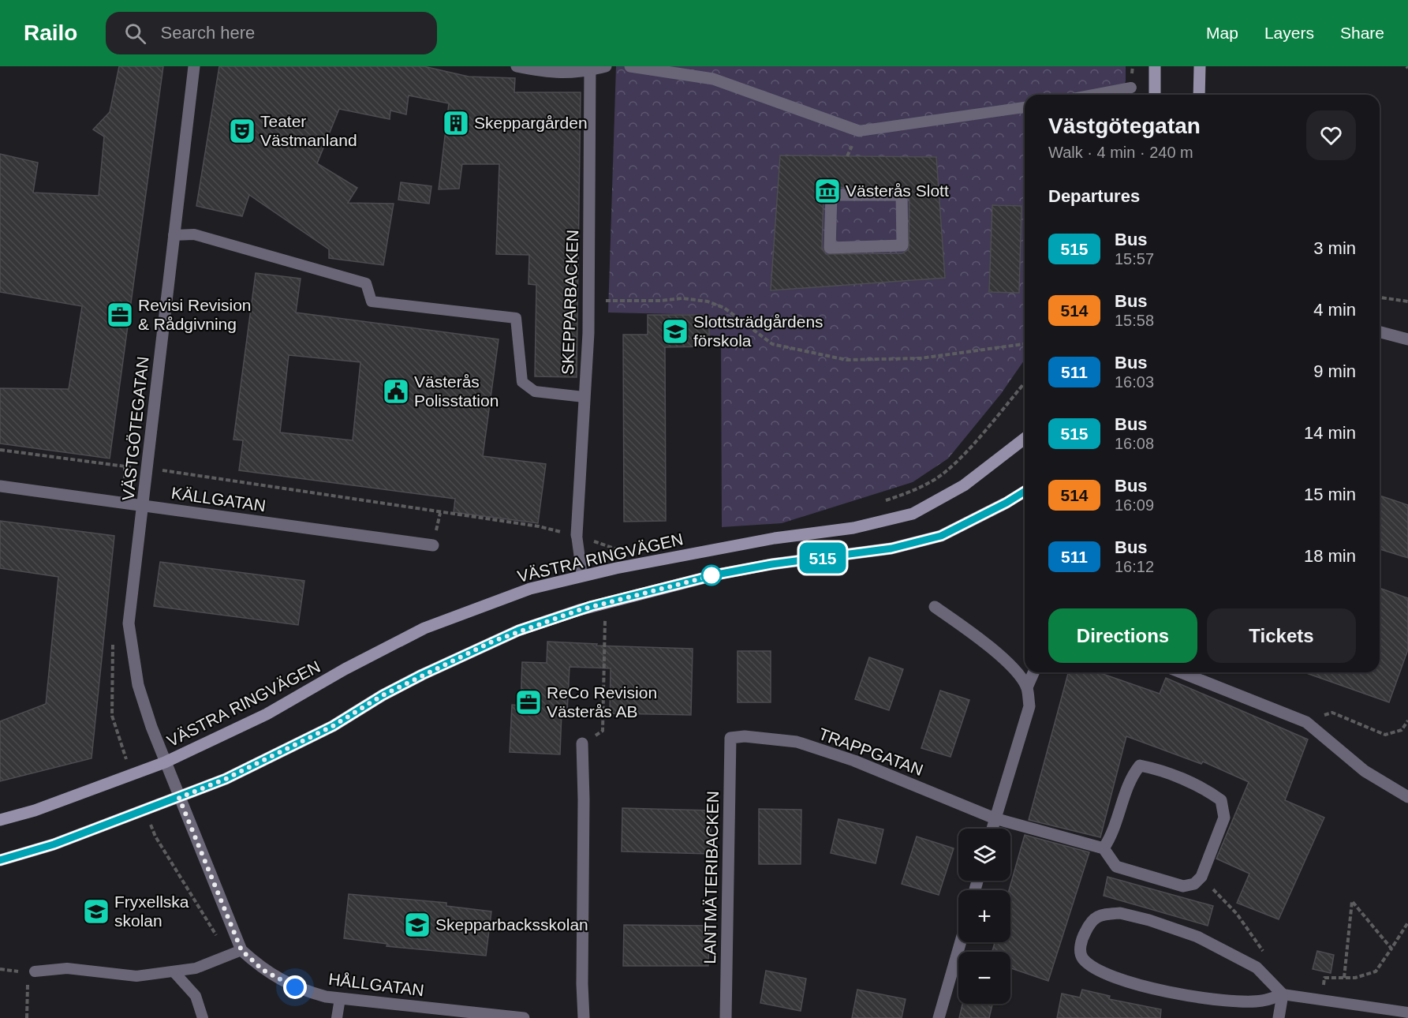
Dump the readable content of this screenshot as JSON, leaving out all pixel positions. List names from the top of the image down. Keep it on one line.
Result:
{"streets":{"main road":["VÄSTRA RINGVÄGEN"],"street":["SKEPPARBACKEN","VÄSTGÖTEGATAN","KÄLLGATAN","TRAPPGATAN","LANTMÄTERIBACKEN","HÅLLGATAN"]},"crossings":[["VÄSTGÖTEGATAN","KÄLLGATAN"],["VÄSTGÖTEGATAN","VÄSTRA RINGVÄGEN"],["VÄSTGÖTEGATAN","HÅLLGATAN"],["VÄSTRA RINGVÄGEN","HÅLLGATAN"],["TRAPPGATAN","LANTMÄTERIBACKEN"]],"places":{"building":["Skeppargården"],"theatre":["Teater Västmanland"],"museum":["Västerås Slott"],"office":["Revisi Revision & Rådgivning","ReCo Revision Västerås AB"],"school or university":["Slottsträdgårdens förskola","Fryxellska skolan","Skepparbacksskolan"],"public building":["Västerås Polisstation"]},"lines":["bus line 515"],"page":{"header":"Railo","search":"Search here","nav":["Map","Layers","Share"],"on_map":"515","heading":[["Västgötegatan","Walk · 4 min · 240 m"],"Departures"],"list":[{"mark":"515","name":"Bus","note":"15:57","value":"3 min"},{"mark":"514","name":"Bus","note":"15:58","value":"4 min"},{"mark":"511","name":"Bus","note":"16:03","value":"9 min"},{"mark":"515","name":"Bus","note":"16:08","value":"14 min"},{"mark":"514","name":"Bus","note":"16:09","value":"15 min"},{"mark":"511","name":"Bus","note":"16:12","value":"18 min"}],"buttons":["Directions","Tickets"],"map_buttons":["+","−"]}}
